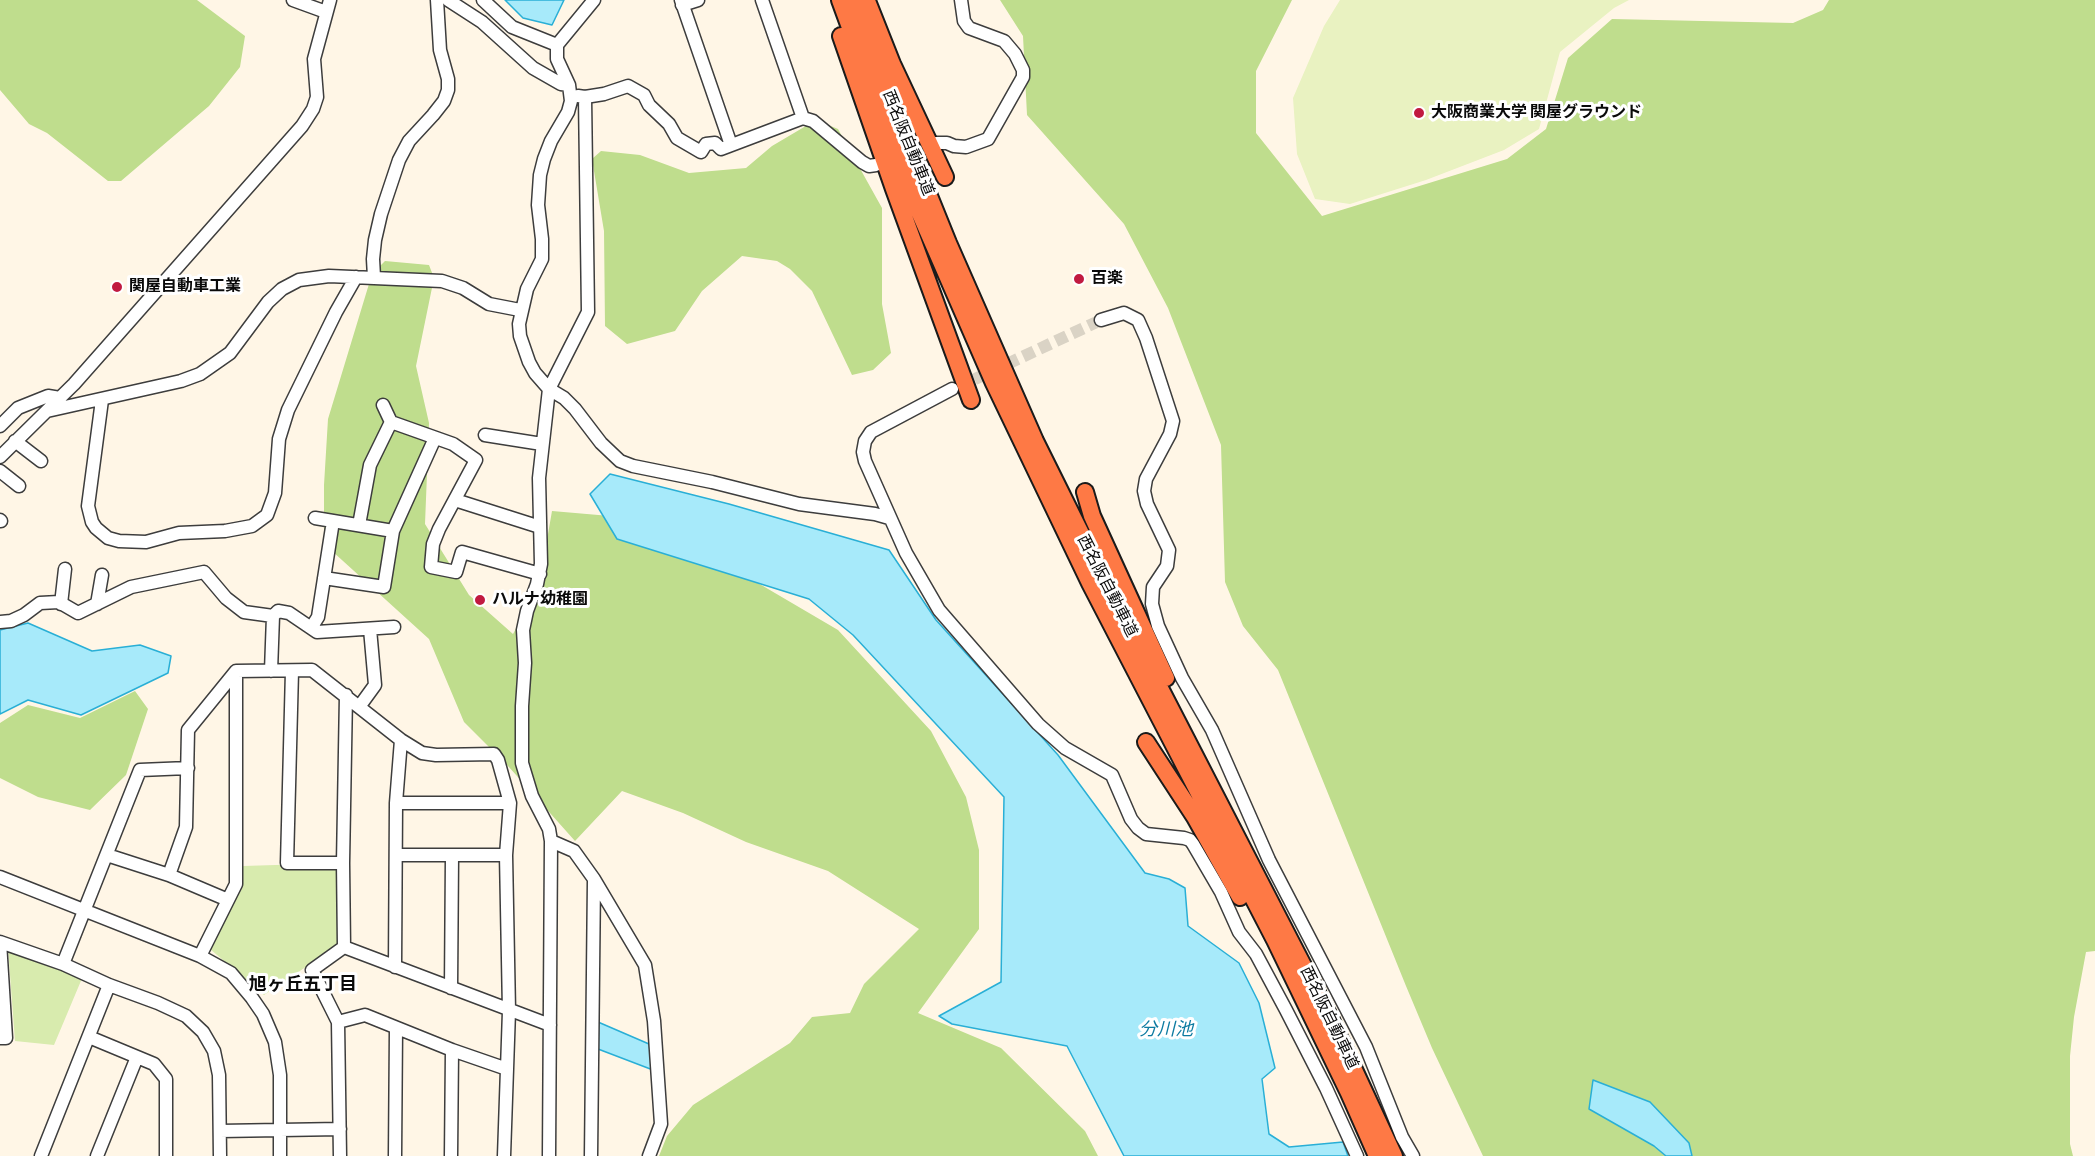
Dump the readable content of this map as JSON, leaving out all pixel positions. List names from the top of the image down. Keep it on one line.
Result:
{"streets":{"highway":["西名阪自動車道"]},"districts":["旭ヶ丘五丁目"],"water":["分川池"],"places":["大阪商業大学 関屋グラウンド","百楽","関屋自動車工業","ハルナ幼稚園"]}
